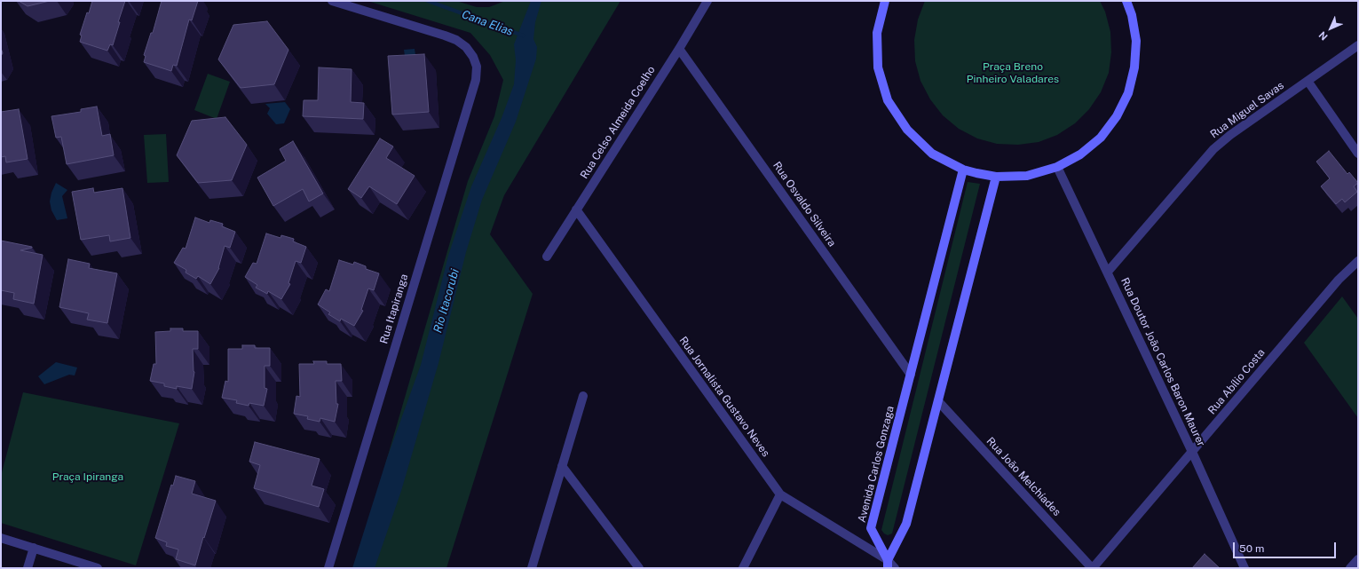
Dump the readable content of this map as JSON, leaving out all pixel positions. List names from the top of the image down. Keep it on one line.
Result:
{"streets":{"street":["Rua Miguel Savas","Rua Celso Almeida Coelho","Rua Osvaldo Silveira","Rua Itapiranga","Rua Doutor João Carlos Baron Maurer","Rua Abílio Costa","Rua Jornalista Gustavo Neves","Avenida Carlos Gonzaga","Rua João Melchíades"]},"crossings":[["Rua Miguel Savas","Rua Doutor João Carlos Baron Maurer"],["Rua Celso Almeida Coelho","Rua Osvaldo Silveira"],["Rua Celso Almeida Coelho","Rua Jornalista Gustavo Neves"],["Rua Osvaldo Silveira","Avenida Carlos Gonzaga"],["Rua Doutor João Carlos Baron Maurer","Rua Abílio Costa"],["Rua Abílio Costa","Rua João Melchíades"],["Rua Jornalista Gustavo Neves","Avenida Carlos Gonzaga"]],"water":["Cana Elias","Rio Itacorubi"],"parks":["Praça Breno Pinheiro Valadares","Praça Ipiranga"],"scale_bar":"50 m","north":"bottom left"}
